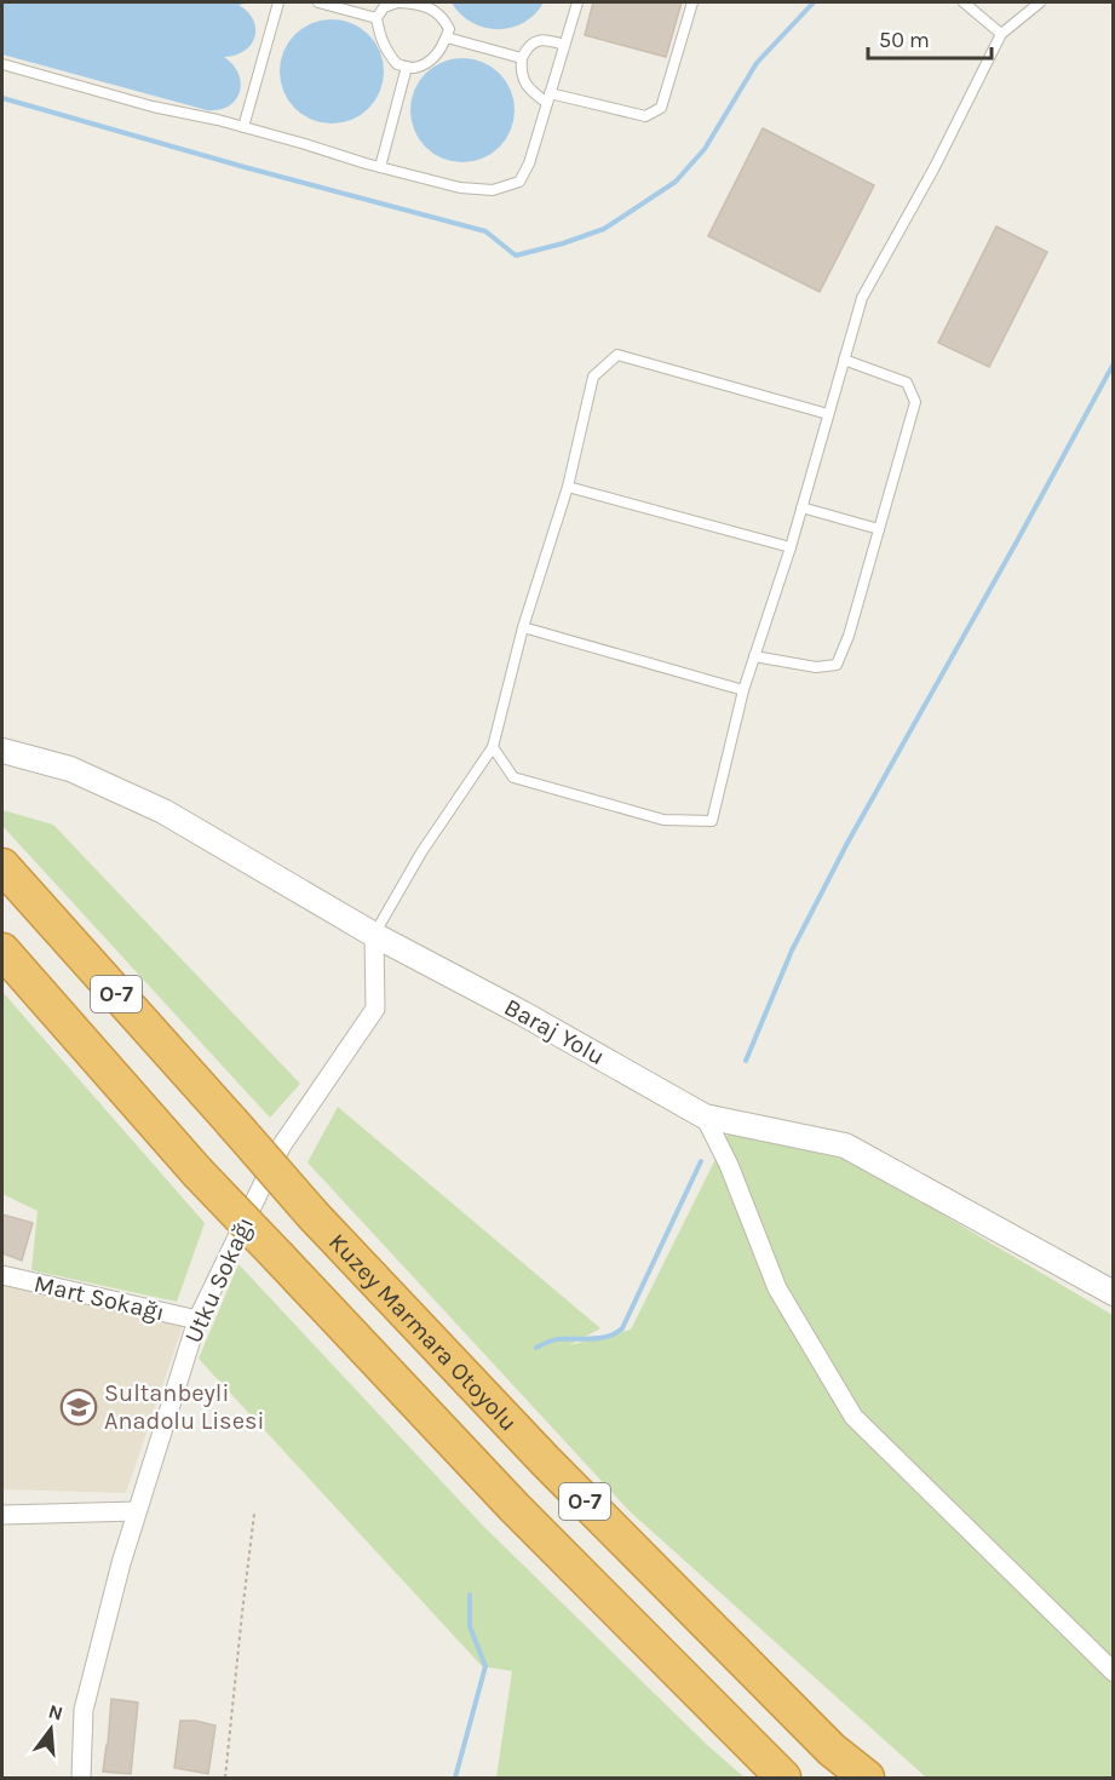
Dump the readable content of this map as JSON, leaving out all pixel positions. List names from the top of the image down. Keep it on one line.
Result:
{"streets":{"highway":["O-7","Kuzey Marmara Otoyolu"],"street":["Baraj Yolu","Utku Sokağı","Mart Sokağı"]},"crossings":[["Baraj Yolu","Utku Sokağı"],["Utku Sokağı","Mart Sokağı"]],"places":{"school or university":["Sultanbeyli Anadolu Lisesi"]},"scale_bar":"50 m","north":"top"}
